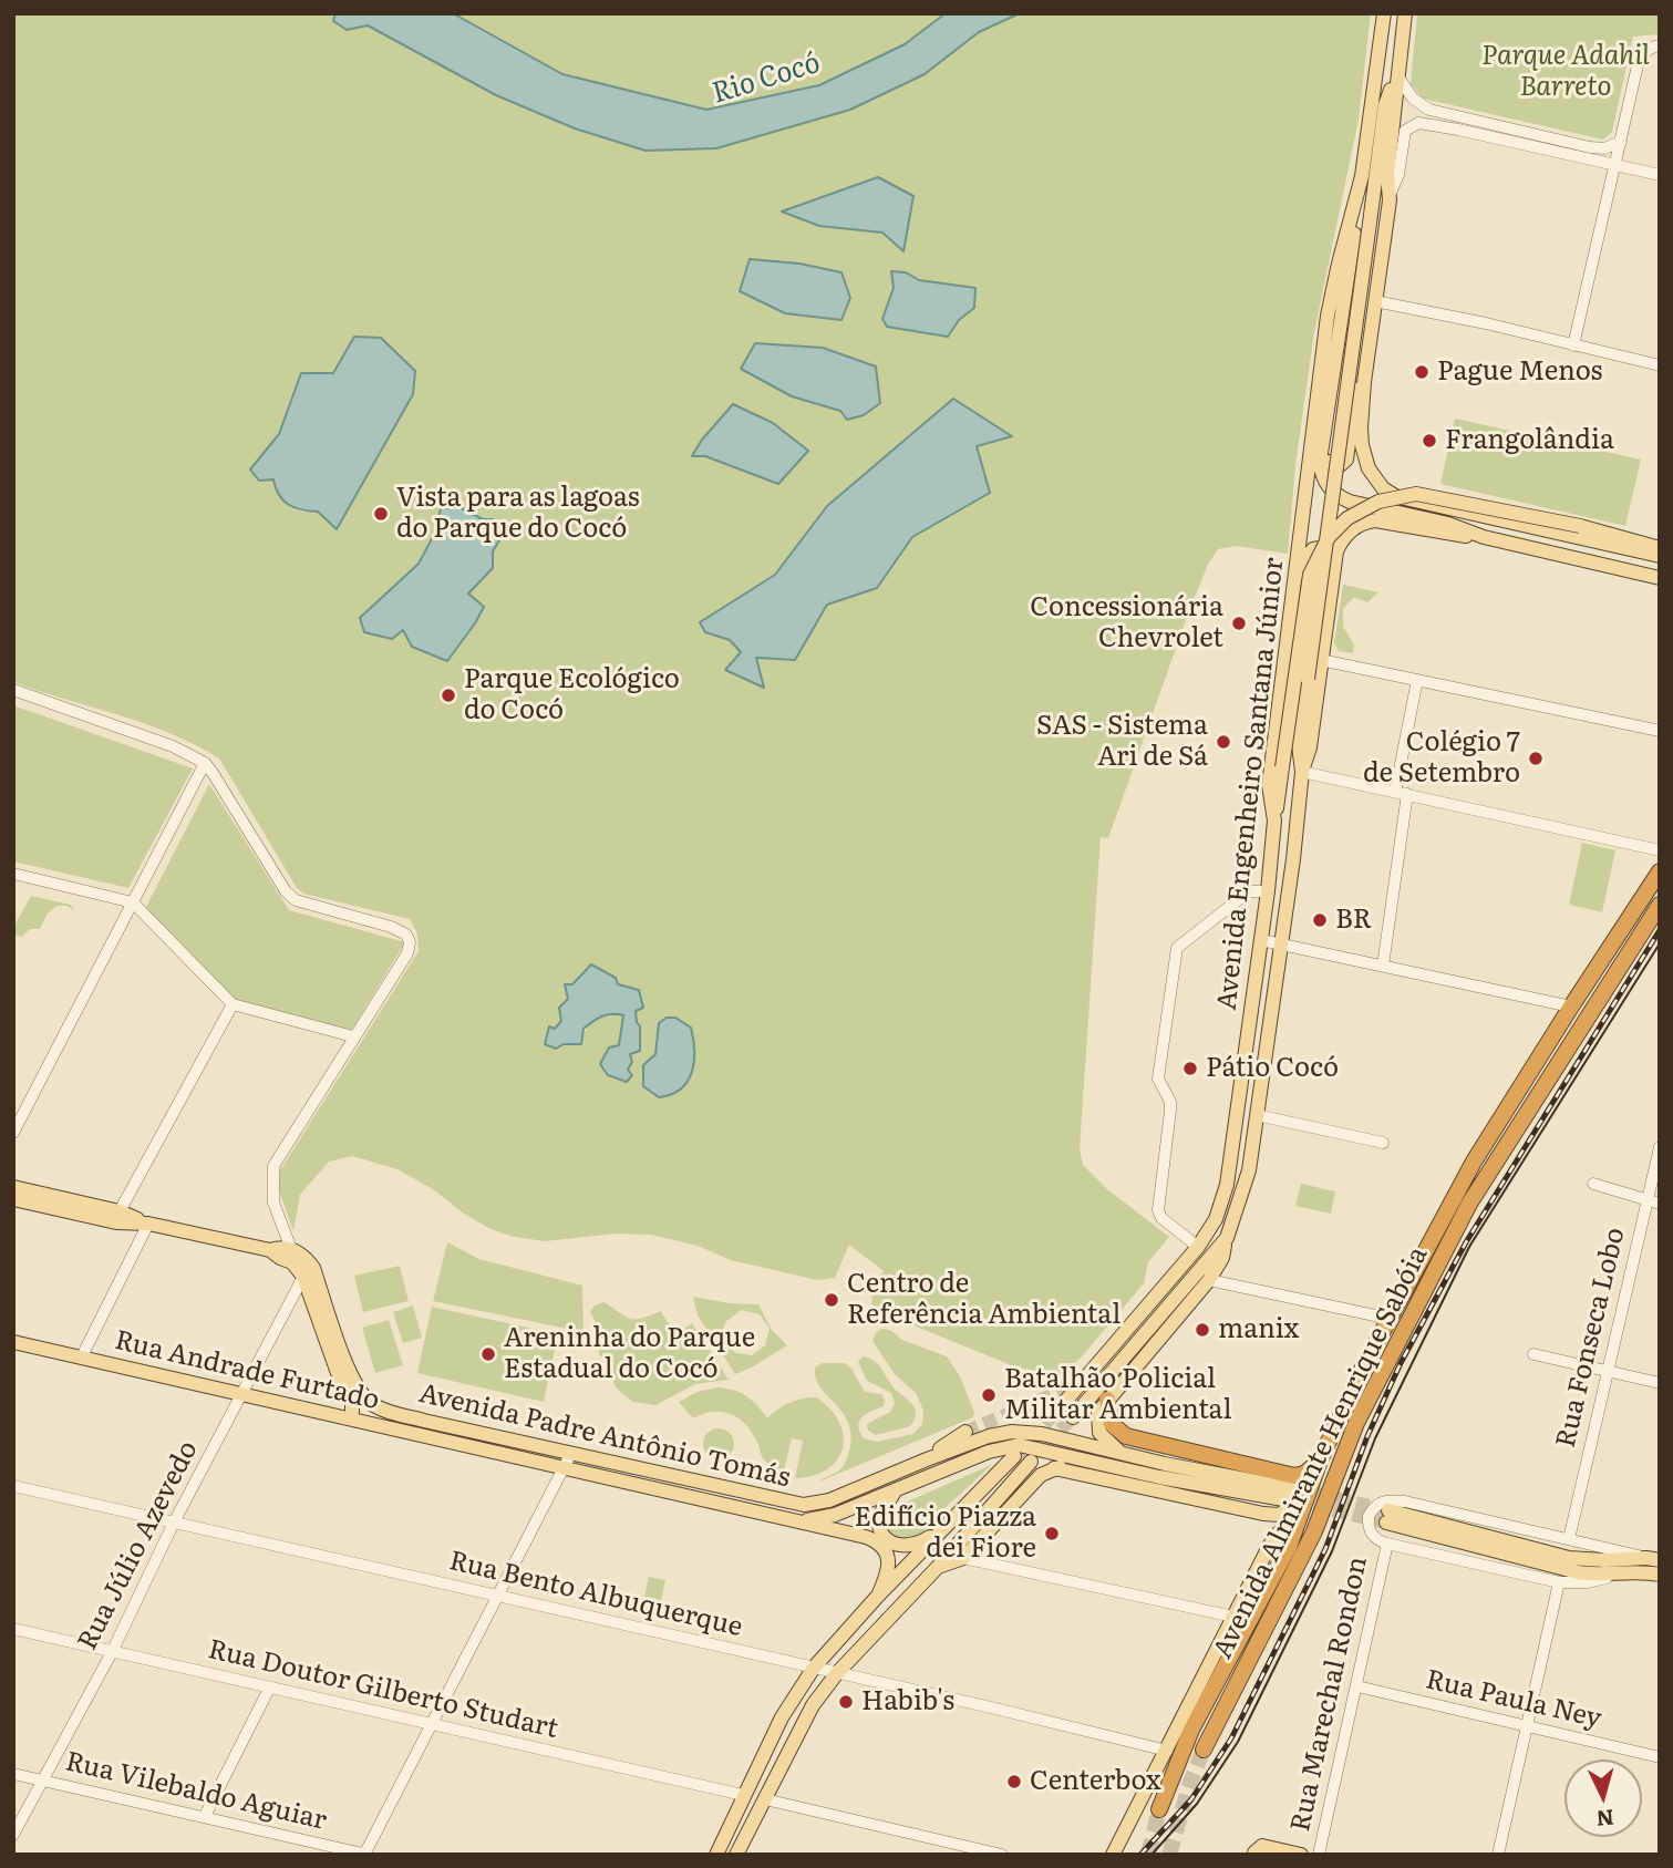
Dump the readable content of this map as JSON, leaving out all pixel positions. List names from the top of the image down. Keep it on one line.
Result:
{"streets":{"highway":["Avenida Almirante Henrique Sabóia"],"main road":["Avenida Engenheiro Santana Júnior","Rua Andrade Furtado","Avenida Padre Antônio Tomás"],"street":["Rua Fonseca Lobo","Rua Júlio Azevedo","Rua Bento Albuquerque","Rua Doutor Gilberto Studart","Rua Marechal Rondon","Rua Paula Ney","Rua Vilebaldo Aguiar"]},"crossings":[["Rua Andrade Furtado","Avenida Padre Antônio Tomás"],["Rua Andrade Furtado","Rua Júlio Azevedo"],["Avenida Almirante Henrique Sabóia","Rua Bento Albuquerque"],["Rua Júlio Azevedo","Rua Bento Albuquerque"],["Rua Júlio Azevedo","Rua Doutor Gilberto Studart"],["Rua Júlio Azevedo","Rua Vilebaldo Aguiar"],["Rua Marechal Rondon","Rua Paula Ney"]],"water":["Rio Cocó"],"parks":["Parque Adahil Barreto"],"places":["Pague Menos","Frangolândia","Vista para as lagoas do Parque do Cocó","Concessionária Chevrolet","Parque Ecológico do Cocó","SAS - Sistema Ari de Sá","Colégio 7 de Setembro","BR","Pátio Cocó","Centro de Referência Ambiental","manix","Areninha do Parque Estadual do Cocó","Batalhão Policial Militar Ambiental","Edifício Piazza dei Fiore","Habib's","Centerbox"],"north":"bottom"}
